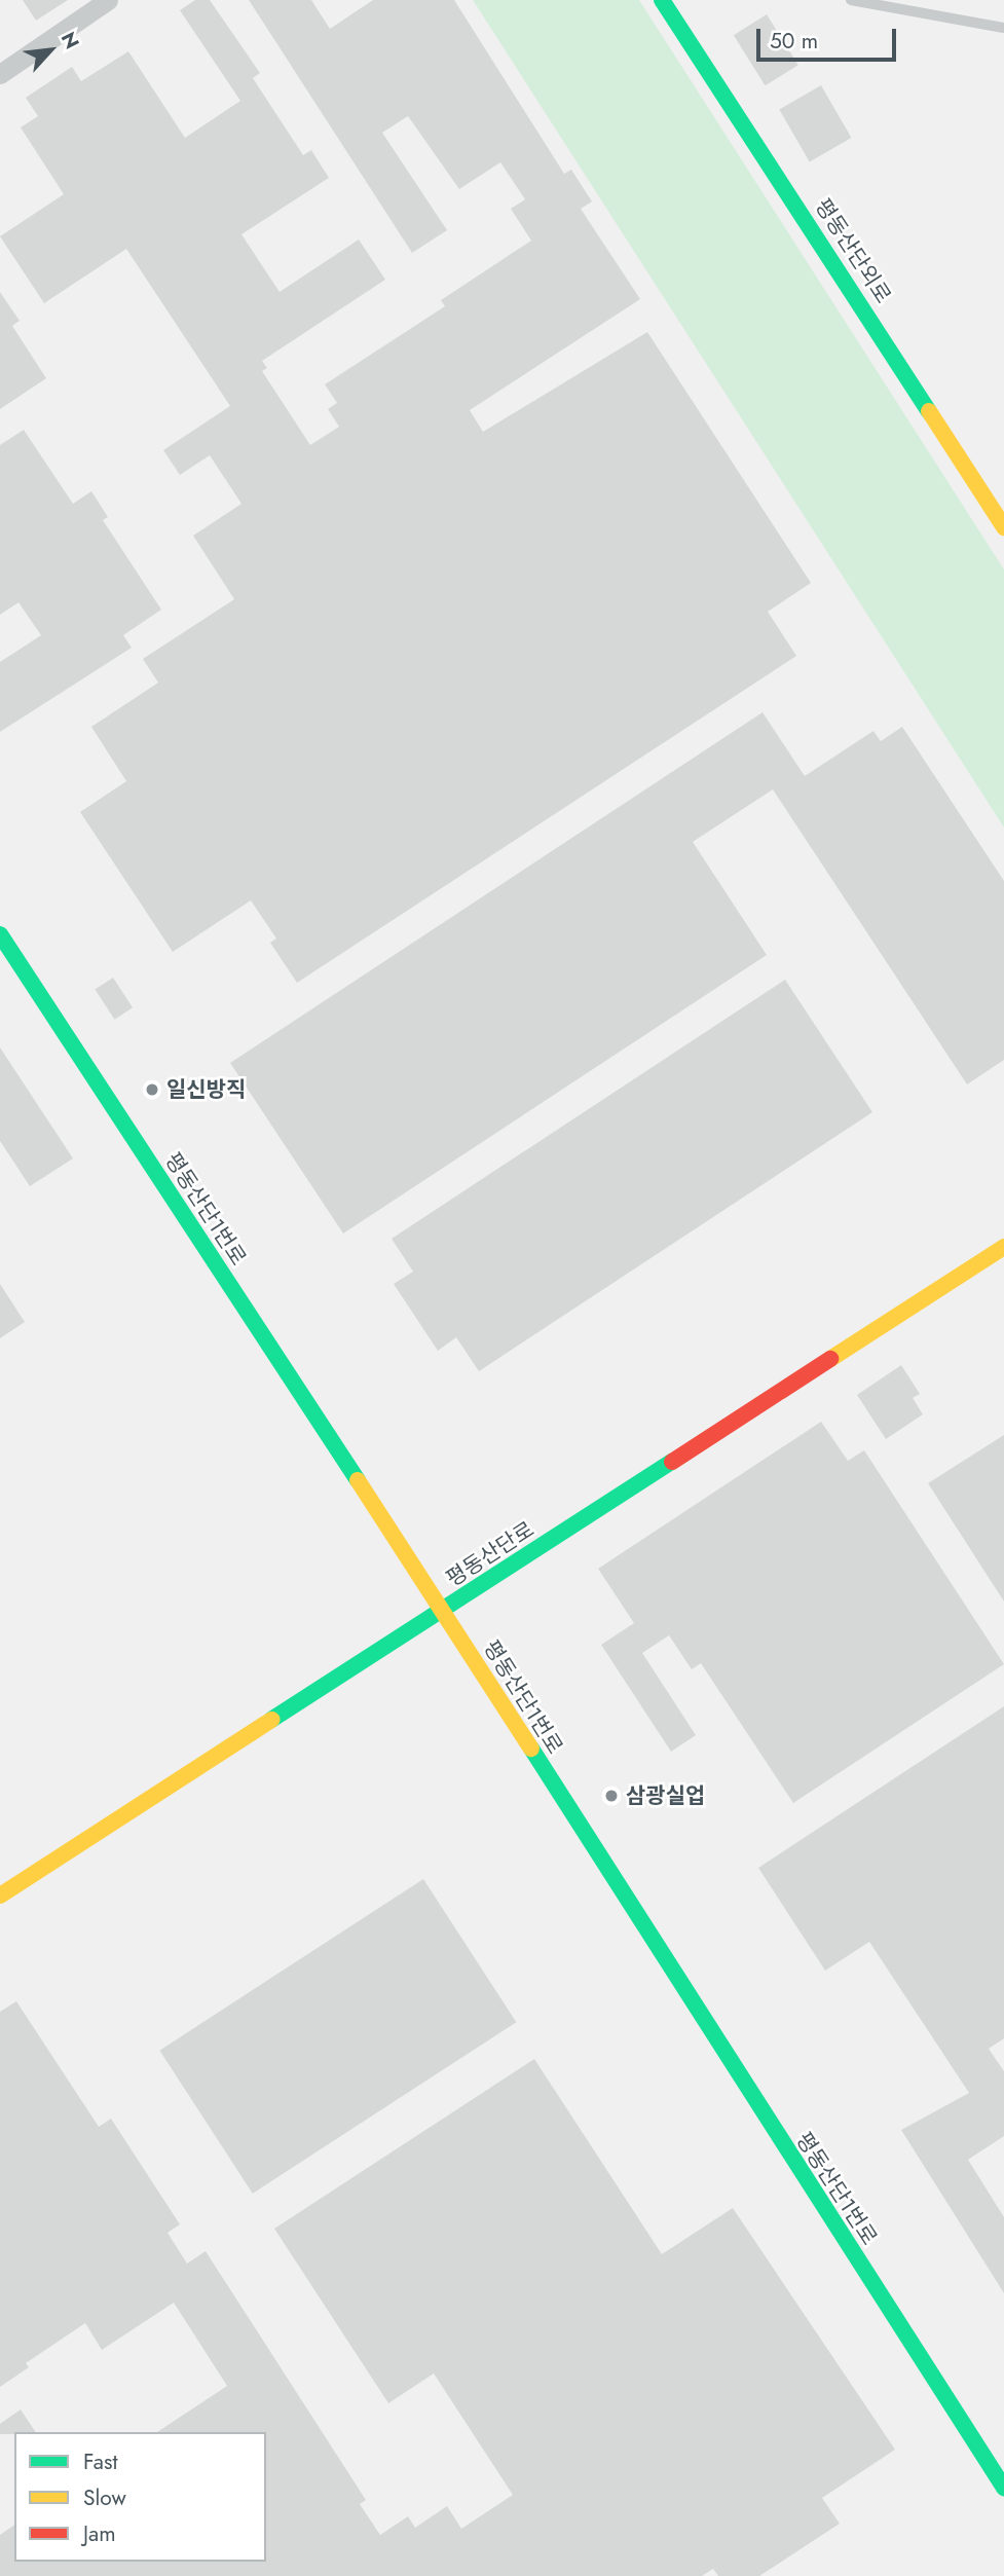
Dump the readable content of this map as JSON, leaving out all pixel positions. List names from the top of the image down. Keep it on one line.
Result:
{"streets":{"street":["평동산단외로","평동산단1번로","평동산단로"]},"crossings":[["평동산단1번로","평동산단로"]],"places":["일신방직","삼광실업"],"legend":["Fast","Slow","Jam"],"scale_bar":"50 m","north":"top right"}
